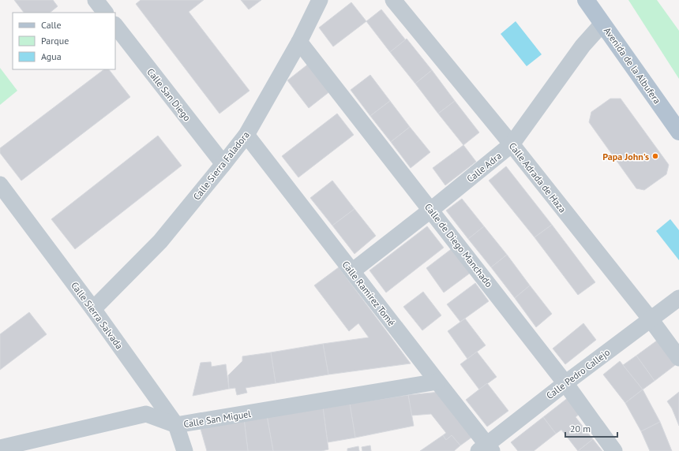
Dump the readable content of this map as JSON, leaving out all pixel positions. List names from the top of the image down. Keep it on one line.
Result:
{"streets":{"main road":["Avenida de la Albufera"],"street":["Calle San Diego","Calle Sierra Faladora","Calle Adra","Calle Adrada de Haza","Calle de Diego Manchado","Calle Ramírez Tomé","Calle Sierra Salvada","Calle Pedro Callejo","Calle San Miguel"]},"crossings":[["Avenida de la Albufera","Calle Adra"],["Calle San Diego","Calle Sierra Faladora"],["Calle Sierra Faladora","Calle de Diego Manchado"],["Calle Sierra Faladora","Calle Ramírez Tomé"],["Calle Sierra Faladora","Calle Sierra Salvada"],["Calle Adra","Calle Adrada de Haza"],["Calle Adra","Calle de Diego Manchado"],["Calle Adra","Calle Ramírez Tomé"],["Calle Adrada de Haza","Calle Pedro Callejo"],["Calle de Diego Manchado","Calle Pedro Callejo"],["Calle Ramírez Tomé","Calle Pedro Callejo"],["Calle Ramírez Tomé","Calle San Miguel"],["Calle Sierra Salvada","Calle San Miguel"]],"places":["Papa John's"],"legend":["Calle","Parque","Agua"],"scale_bar":"20 m"}
